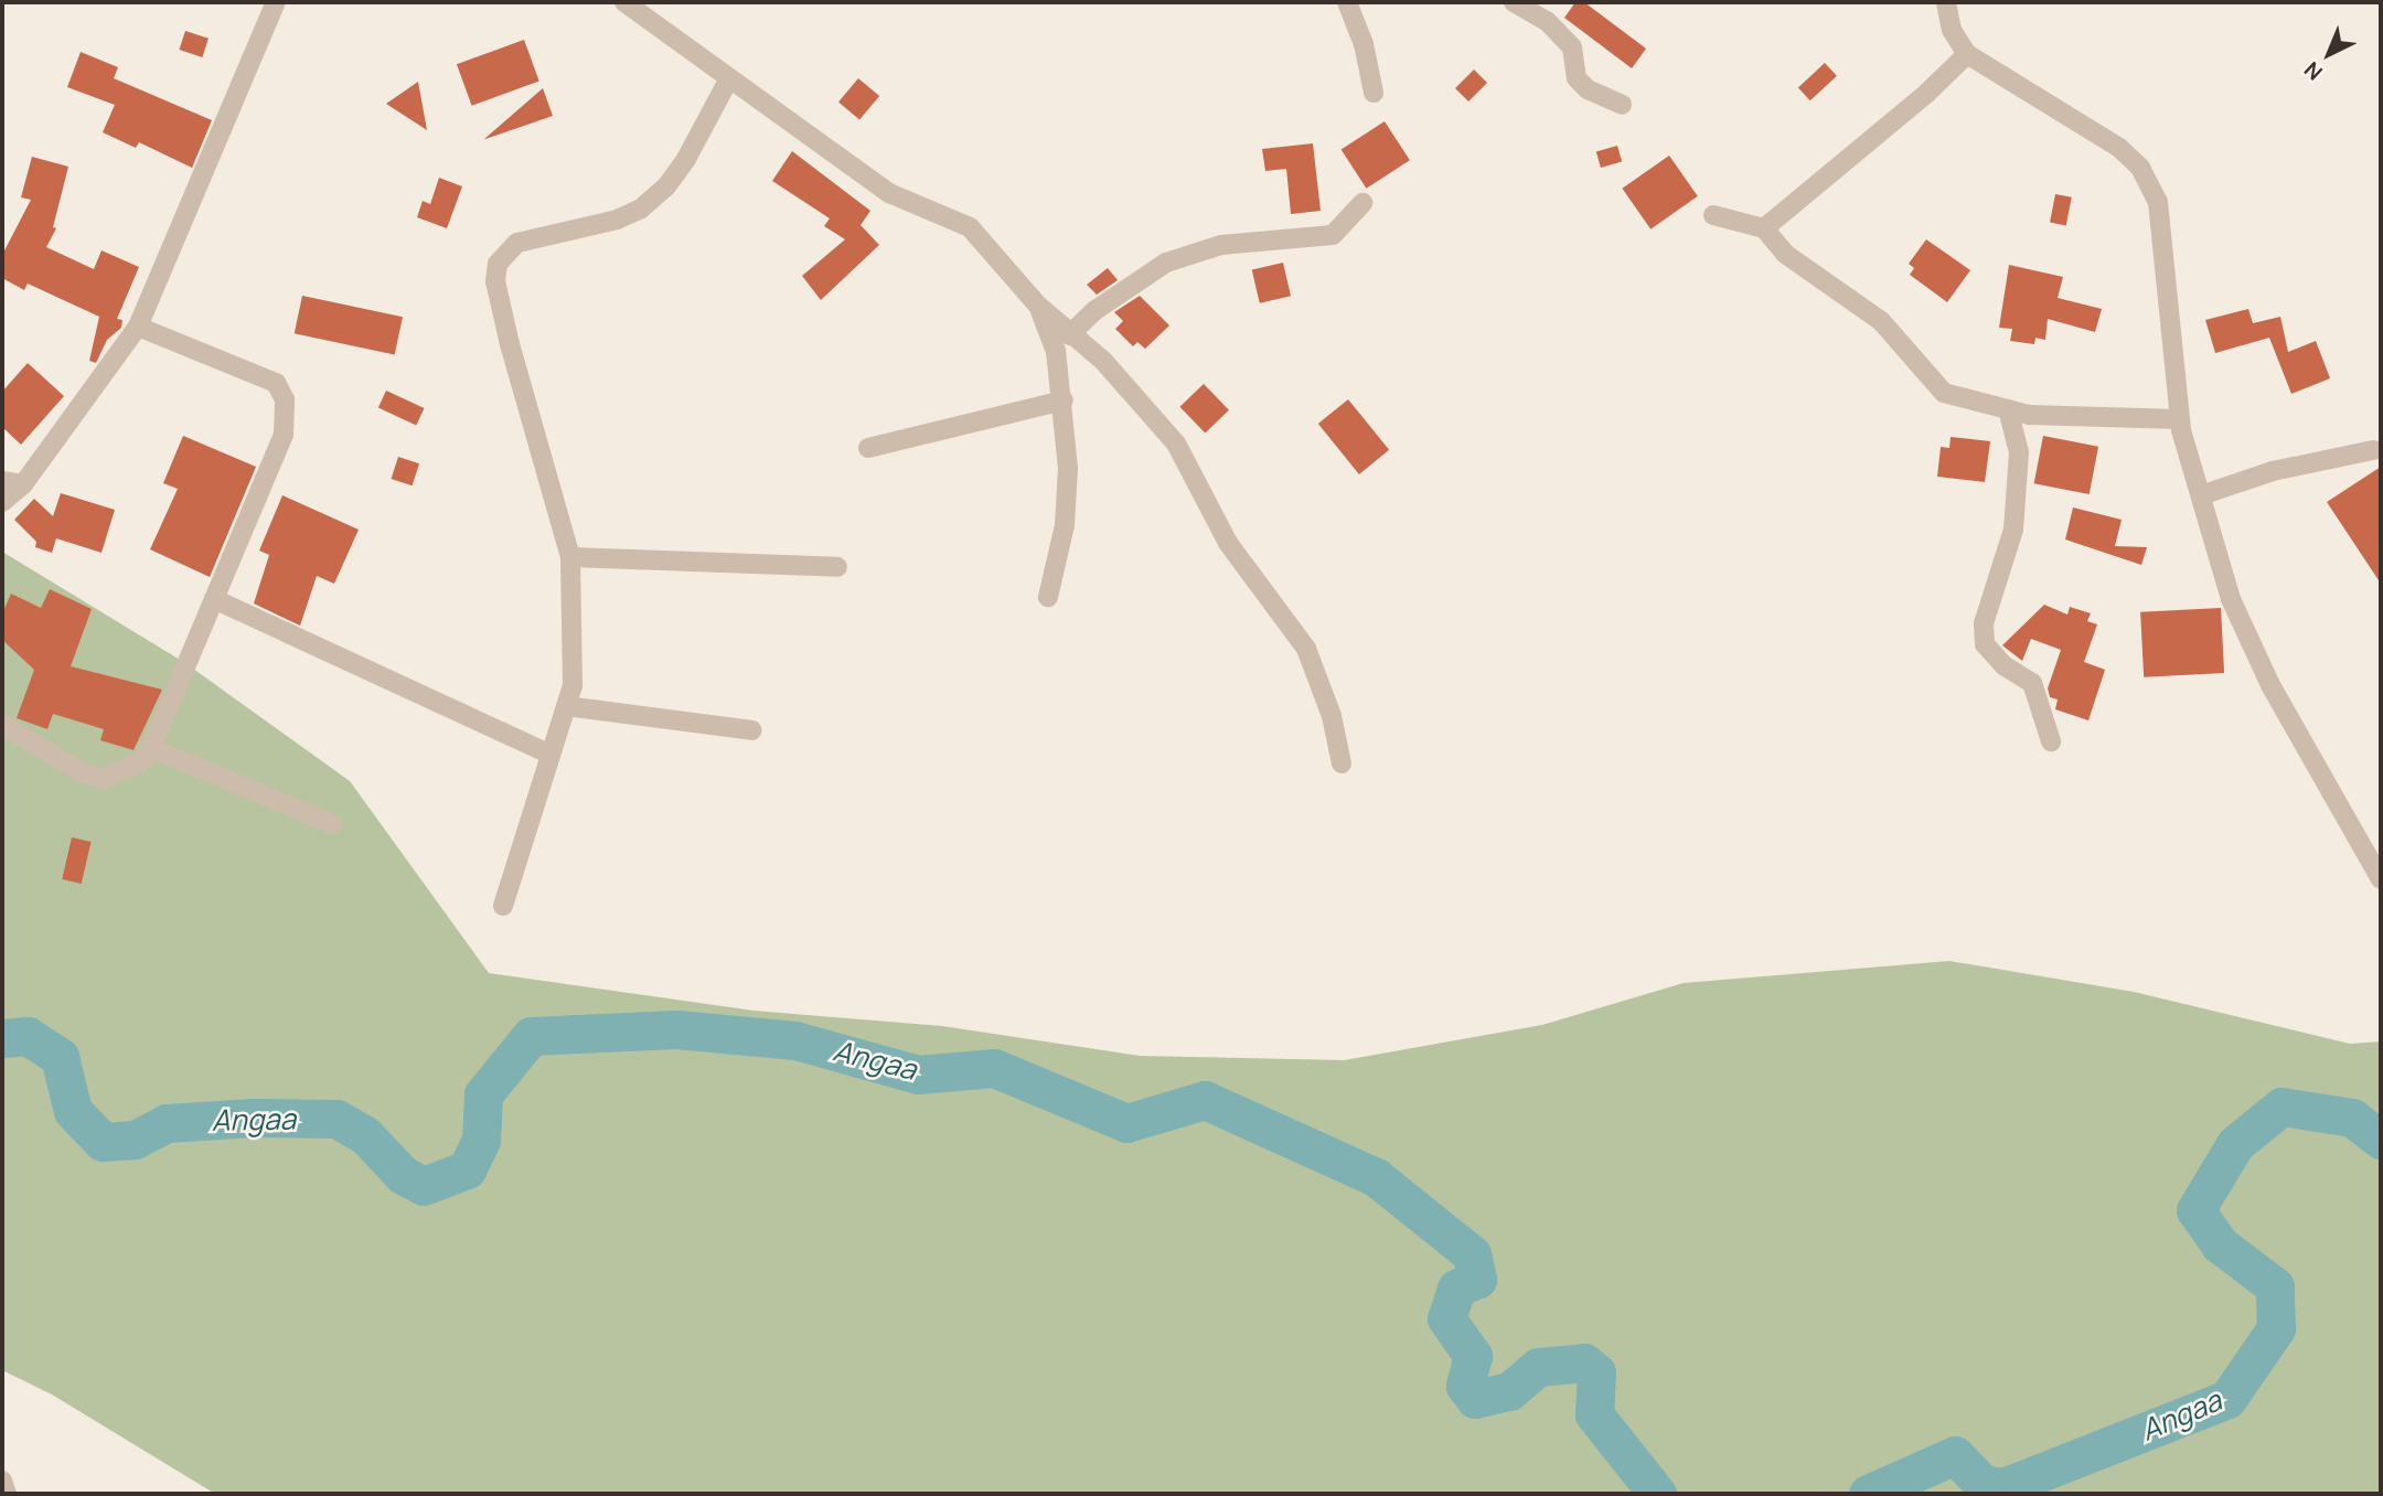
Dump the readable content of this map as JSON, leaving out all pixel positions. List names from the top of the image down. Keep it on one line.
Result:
{"water":["Angaa"],"north":"bottom left"}
